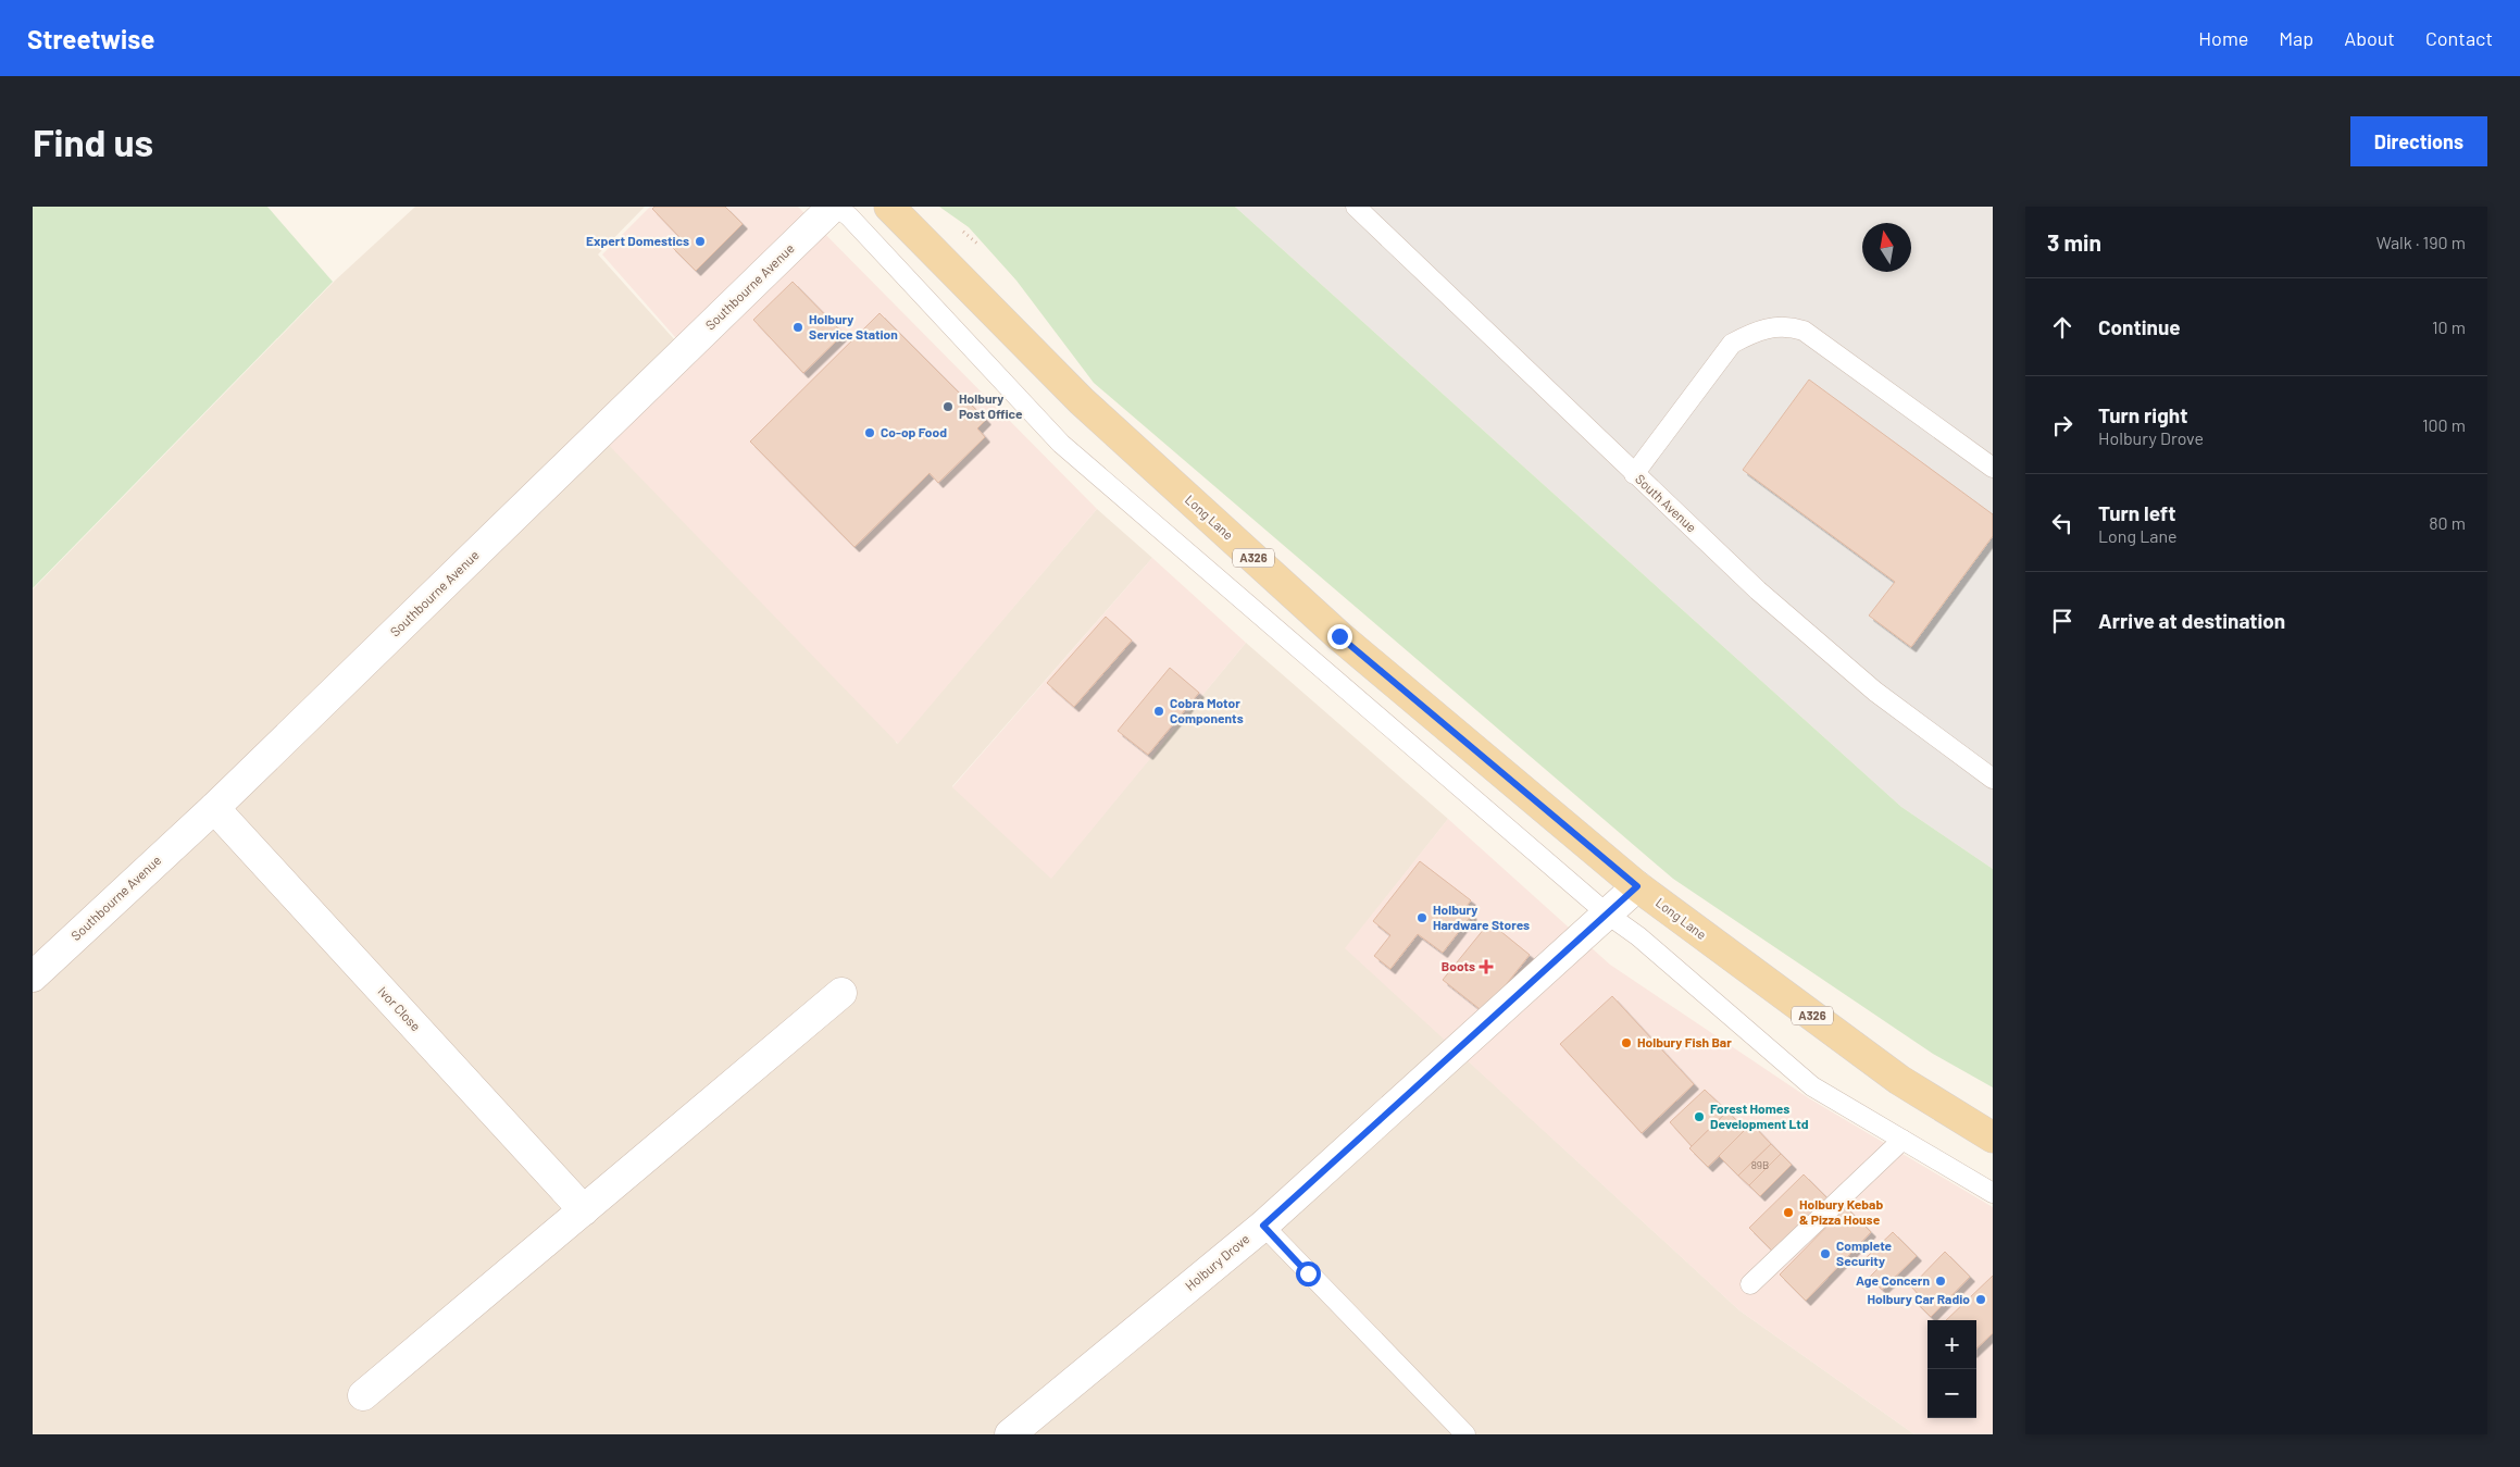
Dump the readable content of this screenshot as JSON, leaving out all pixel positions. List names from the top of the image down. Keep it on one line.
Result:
{"streets":{"main road":["Long Lane","A326"],"street":["Southbourne Avenue","Ivor Close","Holbury Drove"],"lane":["South Avenue"]},"crossings":[["Southbourne Avenue","Ivor Close"],["Long Lane","Holbury Drove"]],"places":{"other":["Expert Domestics","Holbury Service Station","Holbury Post Office","Co-op Food","Cobra Motor Components","Holbury Hardware Stores","Holbury Fish Bar","Forest Homes Development Ltd","Holbury Kebab & Pizza House","Complete Security","Age Concern","Holbury Car Radio"],"health":["Boots"]},"house_numbers":["89B"],"north":"top","page":{"header":"Streetwise","nav":["Home","Map","About","Contact"],"buttons":"Directions","title":"Find us","heading":["3 min","Walk · 190 m"],"list":[["Continue","10 m"],["Turn right","Holbury Drove","100 m"],["Turn left","Long Lane","80 m"],"Arrive at destination"],"map_buttons":["+","−"]}}
